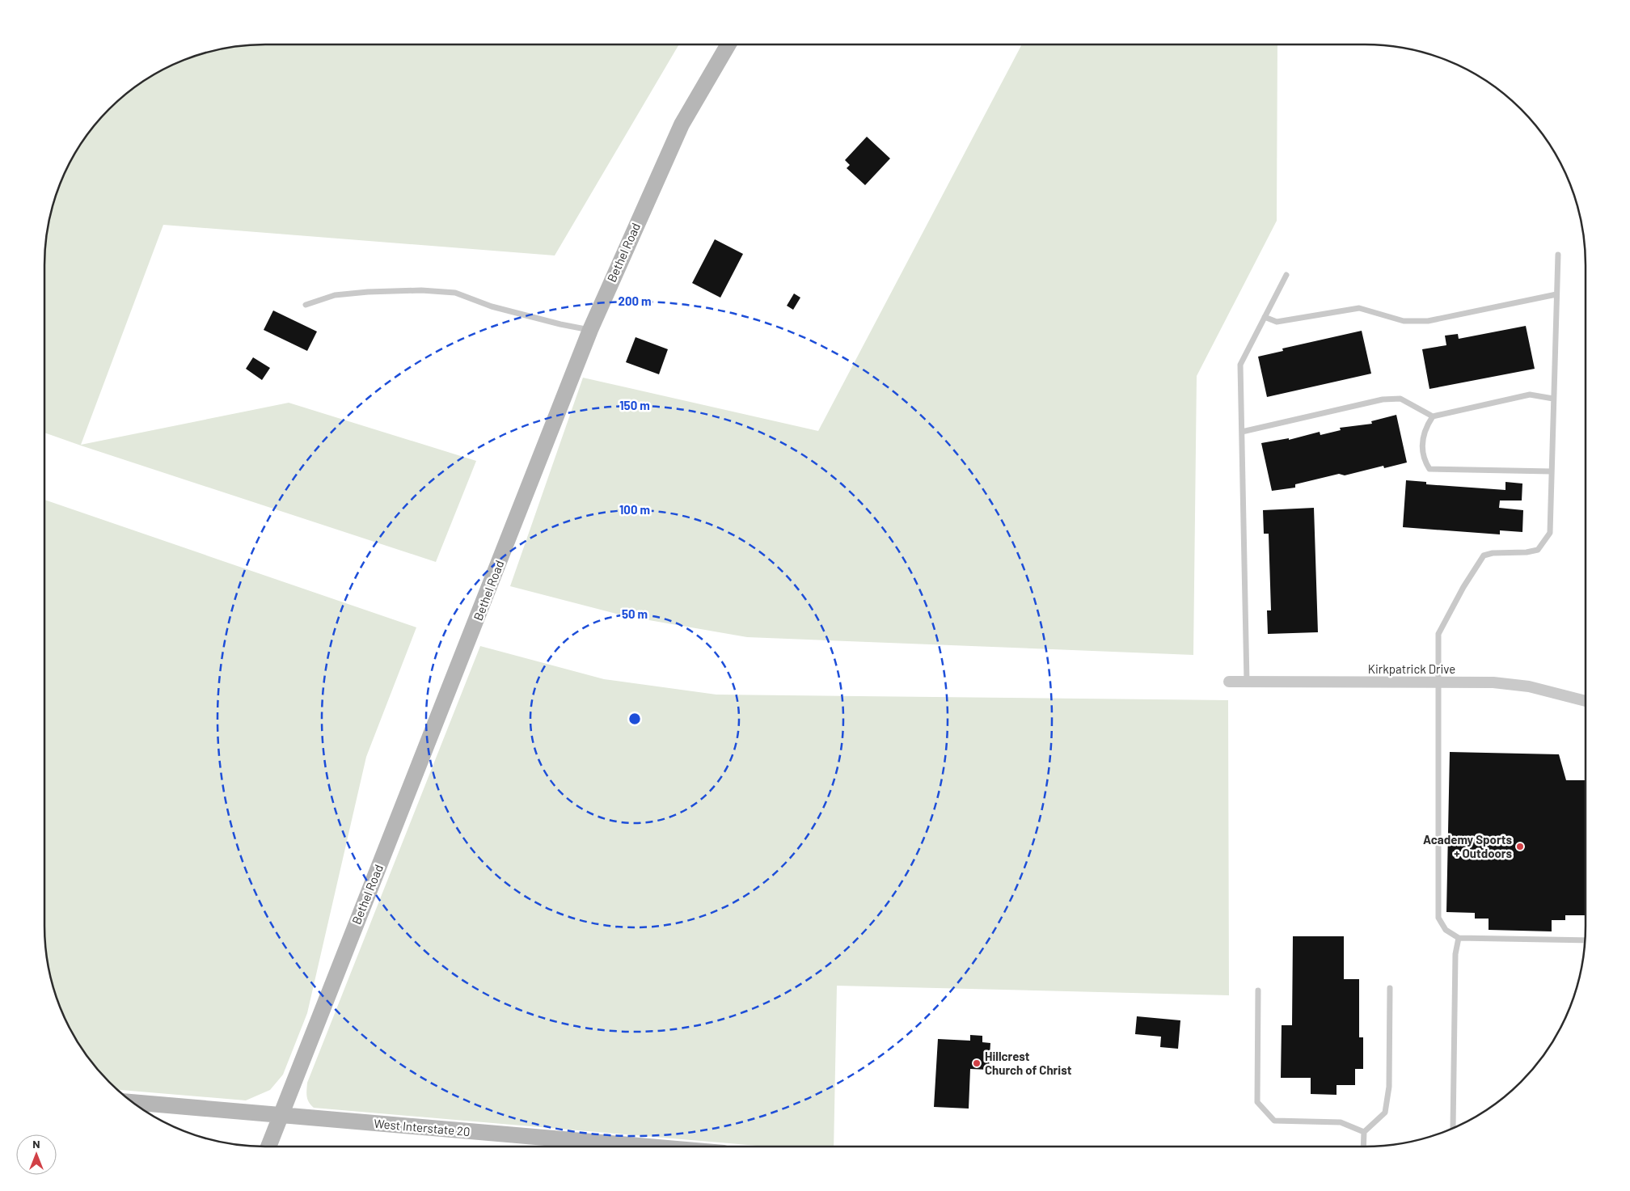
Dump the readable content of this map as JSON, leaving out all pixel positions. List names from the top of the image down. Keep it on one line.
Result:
{"streets":{"main road":["Bethel Road","West Interstate 20"],"street":["Kirkpatrick Drive"]},"crossings":[["Bethel Road","West Interstate 20"]],"places":["Academy Sports + Outdoors","Hillcrest Church of Christ"],"north":"top","rings":["200 m","150 m","100 m","50 m"]}
